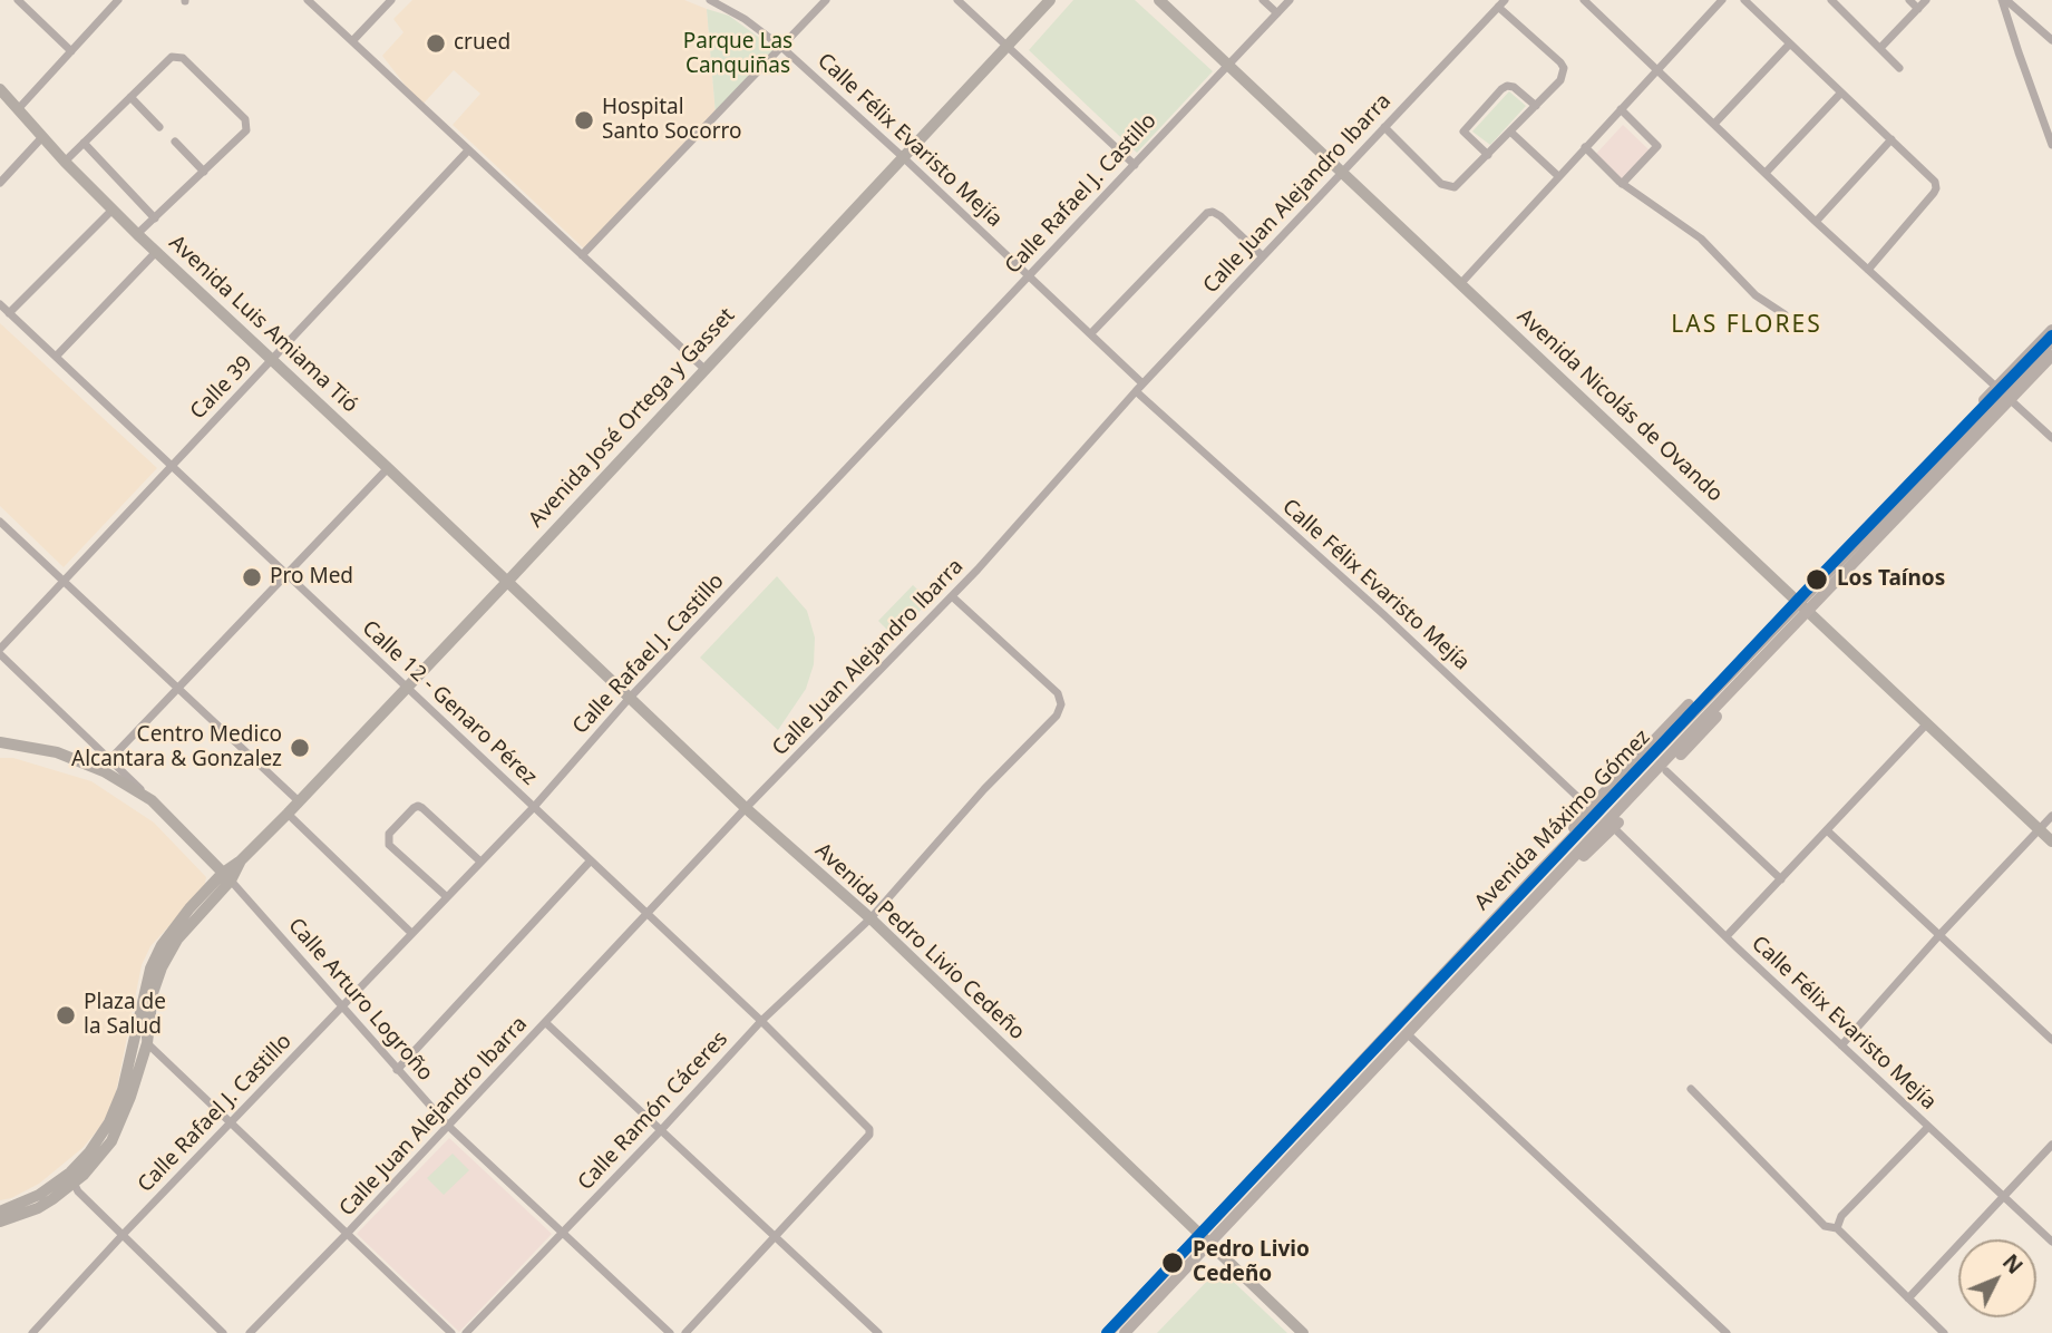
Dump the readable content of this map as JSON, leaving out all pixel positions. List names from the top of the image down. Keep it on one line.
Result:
{"streets":{"main road":["Avenida Luis Amiama Tió","Avenida Nicolás de Ovando","Avenida José Ortega y Gasset","Avenida Máximo Gómez","Avenida Pedro Livio Cedeño"],"street":["Calle Félix Evaristo Mejía","Calle Rafael J. Castillo","Calle Juan Alejandro lbarra","Calle 39","Calle 12 - Genaro Pérez","Calle Arturo Logroño","Calle Ramón Cáceres"]},"crossings":[["Calle Félix Evaristo Mejía","Calle Rafael J. Castillo"],["Calle Félix Evaristo Mejía","Calle Juan Alejandro lbarra"],["Calle Félix Evaristo Mejía","Avenida José Ortega y Gasset"],["Calle Rafael J. Castillo","Avenida Nicolás de Ovando"],["Calle Rafael J. Castillo","Calle 12 - Genaro Pérez"],["Calle Rafael J. Castillo","Avenida Pedro Livio Cedeño"],["Calle Rafael J. Castillo","Calle Arturo Logroño"],["Calle Juan Alejandro lbarra","Avenida Nicolás de Ovando"],["Calle Juan Alejandro lbarra","Calle 12 - Genaro Pérez"],["Calle Juan Alejandro lbarra","Avenida Pedro Livio Cedeño"],["Calle Juan Alejandro lbarra","Calle Arturo Logroño"],["Calle Juan Alejandro lbarra","Calle Ramón Cáceres"],["Avenida Luis Amiama Tió","Calle 39"],["Avenida Luis Amiama Tió","Avenida José Ortega y Gasset"],["Avenida Luis Amiama Tió","Avenida Pedro Livio Cedeño"],["Calle 39","Calle 12 - Genaro Pérez"],["Avenida José Ortega y Gasset","Calle 12 - Genaro Pérez"],["Avenida José Ortega y Gasset","Avenida Pedro Livio Cedeño"],["Avenida José Ortega y Gasset","Calle Arturo Logroño"],["Calle 12 - Genaro Pérez","Calle Ramón Cáceres"],["Avenida Máximo Gómez","Avenida Pedro Livio Cedeño"],["Avenida Pedro Livio Cedeño","Calle Ramón Cáceres"],["Calle Arturo Logroño","Calle Ramón Cáceres"]],"districts":["LAS FLORES"],"parks":["Parque Las Canquiñas"],"places":["crued","Hospital Santo Socorro","Pro Med","Los Taínos","Centro Medico Alcantara & Gonzalez","Plaza de la Salud","Pedro Livio Cedeño"],"north":"top right"}
